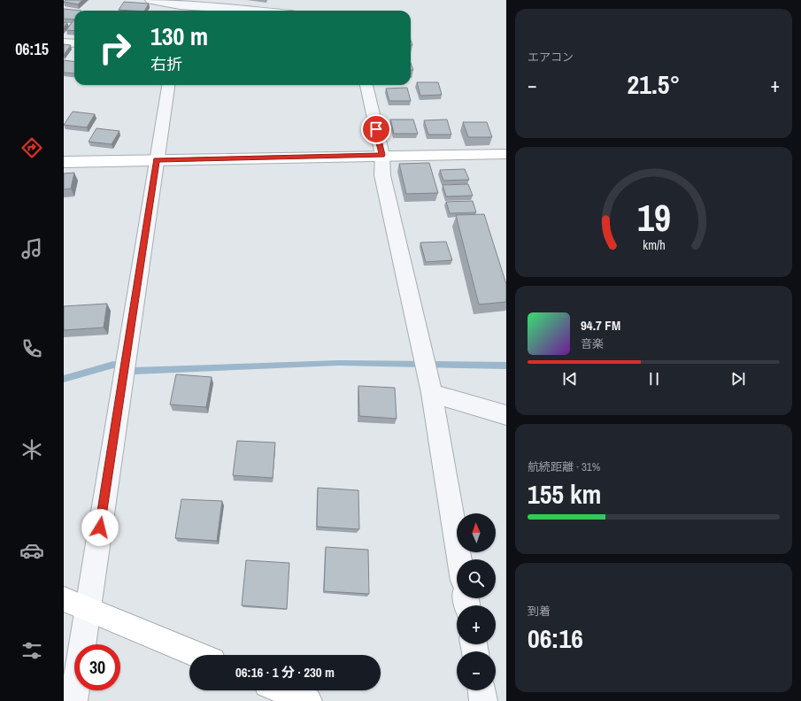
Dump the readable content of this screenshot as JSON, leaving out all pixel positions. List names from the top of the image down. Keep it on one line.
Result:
{"north":"top","page":{"tabs":"06:15","tile":["エアコン",["航続距離 · 31%","155 km"],["到着","06:16"]],"turn":["130 m","右折"],"heat":["−","21.5°","+"],"song":["94.7 FM","音楽"],"map_buttons":["+","−"],"limit":"30","trip":"06:16 · 1 分 · 230 m","gauge":["19","km/h"]}}
